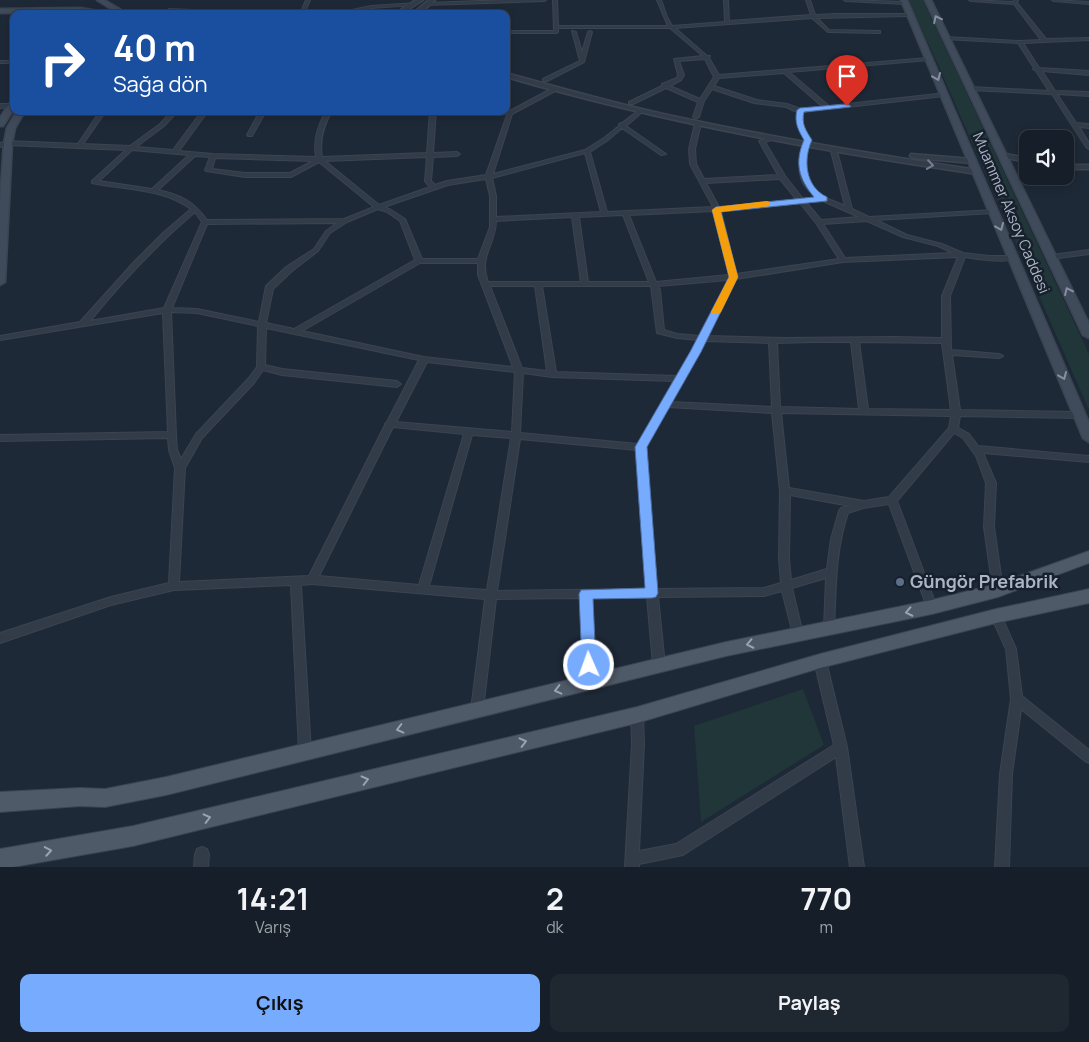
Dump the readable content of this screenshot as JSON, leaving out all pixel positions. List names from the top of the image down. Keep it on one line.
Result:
{"streets":{"main road":["Muammer Aksoy Caddesi"]},"places":["Güngör Prefabrik"],"page":{"turn":["40 m","Sağa dön"],"eta":["14:21","Varış","2","dk","770","m"],"buttons":["Çıkış","Paylaş"]}}
